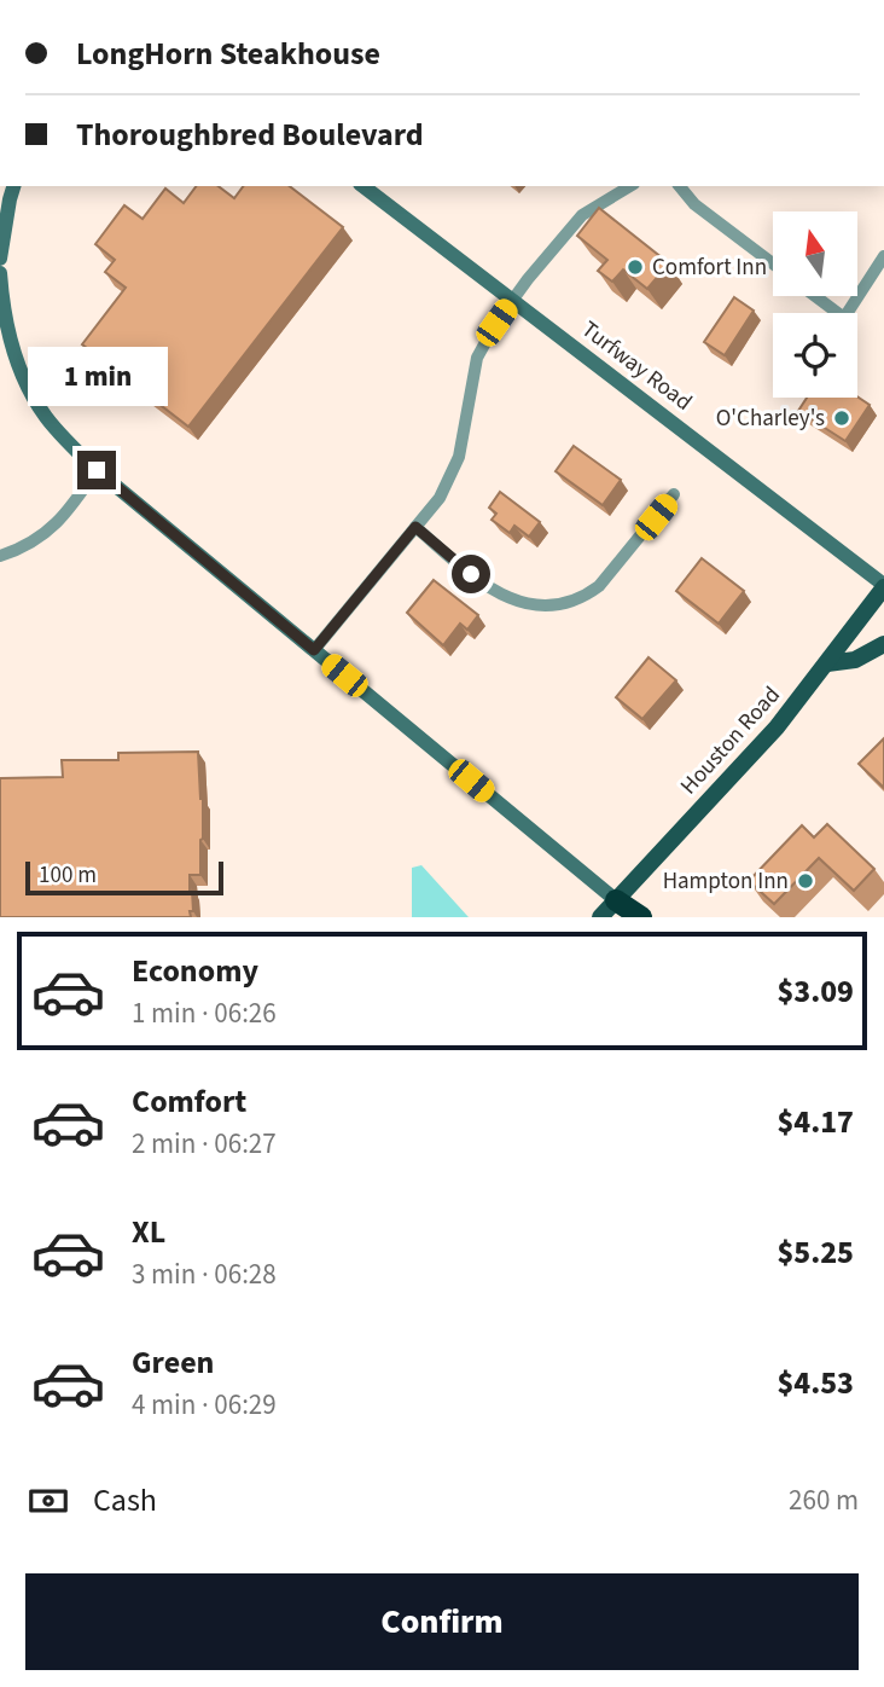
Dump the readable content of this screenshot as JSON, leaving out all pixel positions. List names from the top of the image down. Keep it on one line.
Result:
{"streets":{"main road":["Turfway Road","Houston Road"]},"crossings":[["Turfway Road","Houston Road"]],"places":["Comfort Inn","O'Charley's","Hampton Inn"],"scale_bar":"100 m","north":"top","page":{"banner":["LongHorn Steakhouse","Thoroughbred Boulevard"],"bubble":"1 min","scale":"100 m","list":[{"name":"Economy","note":"1 min · 06:26","value":"$3.09"},{"name":"Comfort","note":"2 min · 06:27","value":"$4.17"},{"name":"XL","note":"3 min · 06:28","value":"$5.25"},{"name":"Green","note":"4 min · 06:29","value":"$4.53"}],"pay":["Cash","260 m"],"buttons":"Confirm"}}
